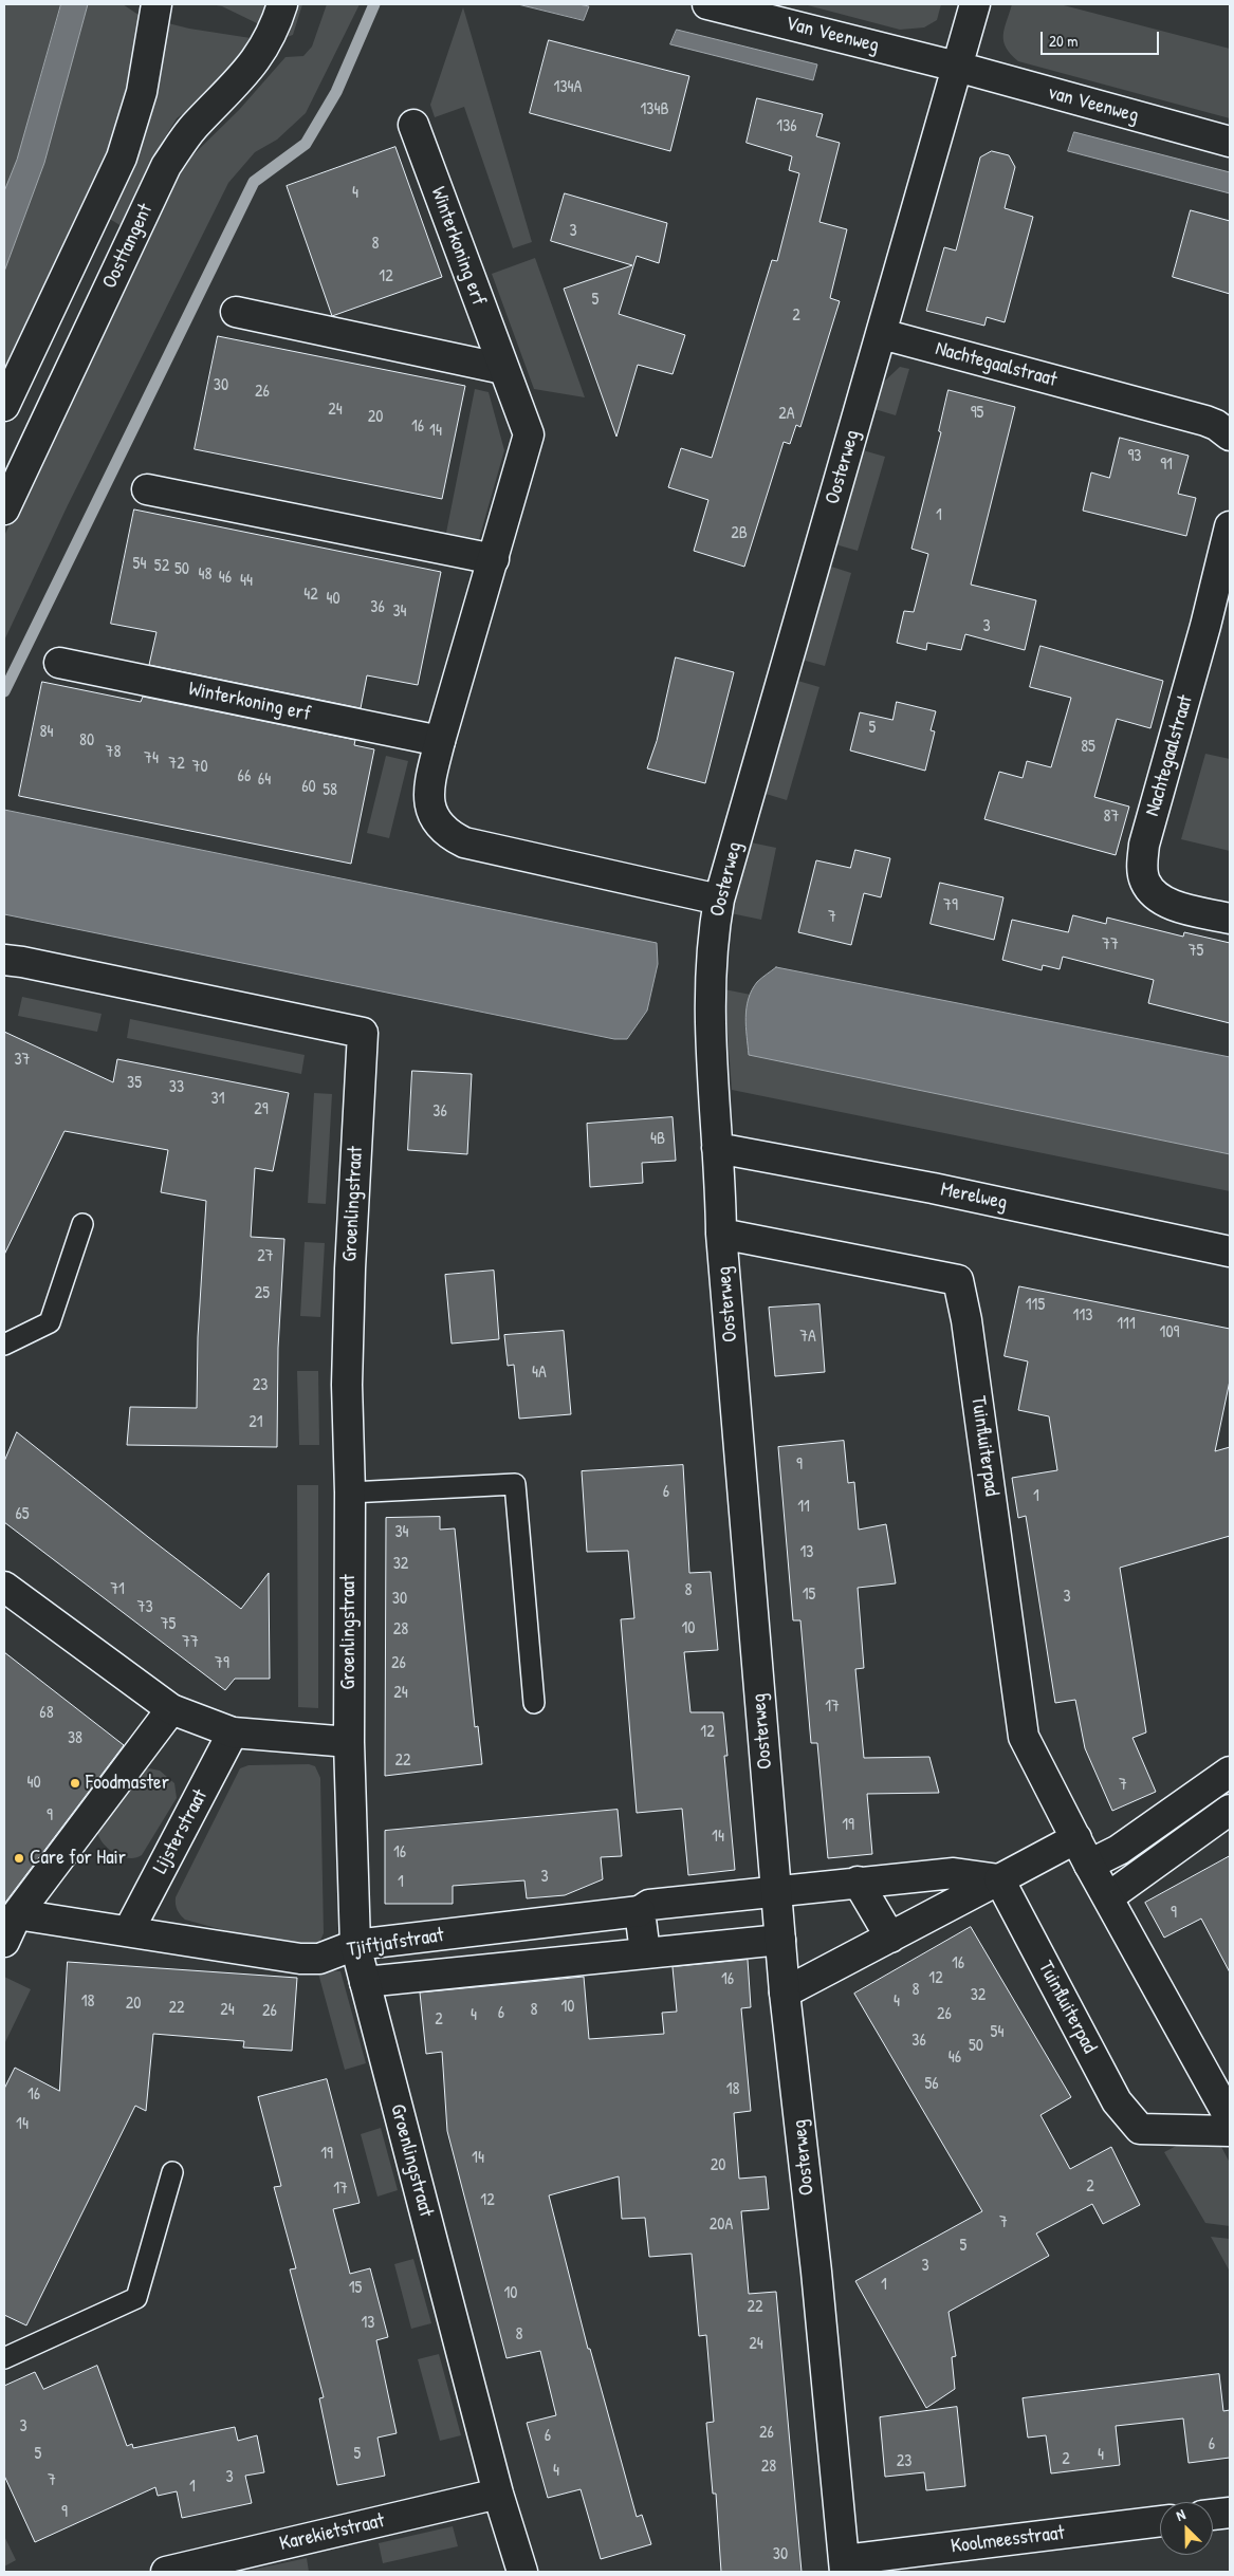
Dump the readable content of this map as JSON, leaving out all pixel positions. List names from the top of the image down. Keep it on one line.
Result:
{"streets":{"street":["Van Veenweg","van Veenweg","Oosttangent","Winterkoning erf","Nachtegaalstraat","Oosterweg","Merelweg","Groenlingstraat","Tuinfluiterpad","Lijsterstraat","Tjiftjafstraat","Karekietstraat","Koolmeesstraat"]},"crossings":[["Van Veenweg","van Veenweg"],["Van Veenweg","Oosterweg"],["van Veenweg","Oosterweg"],["Winterkoning erf","Oosterweg"],["Nachtegaalstraat","Oosterweg"],["Oosterweg","Merelweg"],["Oosterweg","Tuinfluiterpad"],["Oosterweg","Tjiftjafstraat"],["Oosterweg","Koolmeesstraat"],["Groenlingstraat","Tjiftjafstraat"],["Groenlingstraat","Karekietstraat"],["Tuinfluiterpad","Tjiftjafstraat"],["Lijsterstraat","Tjiftjafstraat"]],"places":["Foodmaster","Care for Hair"],"house_numbers":["134A","134B","136","4","3","8","12","5","2","30","26","24","95","2A","20","16","14","93","91","1","2B","54","52","50","48","46","44","42","40","36","34","3","5","84","80","85","78","74","72","70","66","64","60","58","87","79","7","77","75","37","35","33","31","29","36","4B","27","25","115","113","111","109","7A","4A","23","21","9","6","1","11","65","34","13","32","71","8","15","3","30","73","75","10","28","77","79","26","24","17","68","12","38","22","40","7","9","19","14","16","3","1","9","16","12","16","8","32","18","4","20","10","22","24","8","26","6","26","4","2","54","36","50","46","56","18","16","14","19","14","20","2","17","12","7","20A","5","3","1","15","10","22","13","8","24","3","26","6","6","5","5","4","2","23","28","4","3","7","1","9","30"],"scale_bar":"20 m","north":"top left"}
